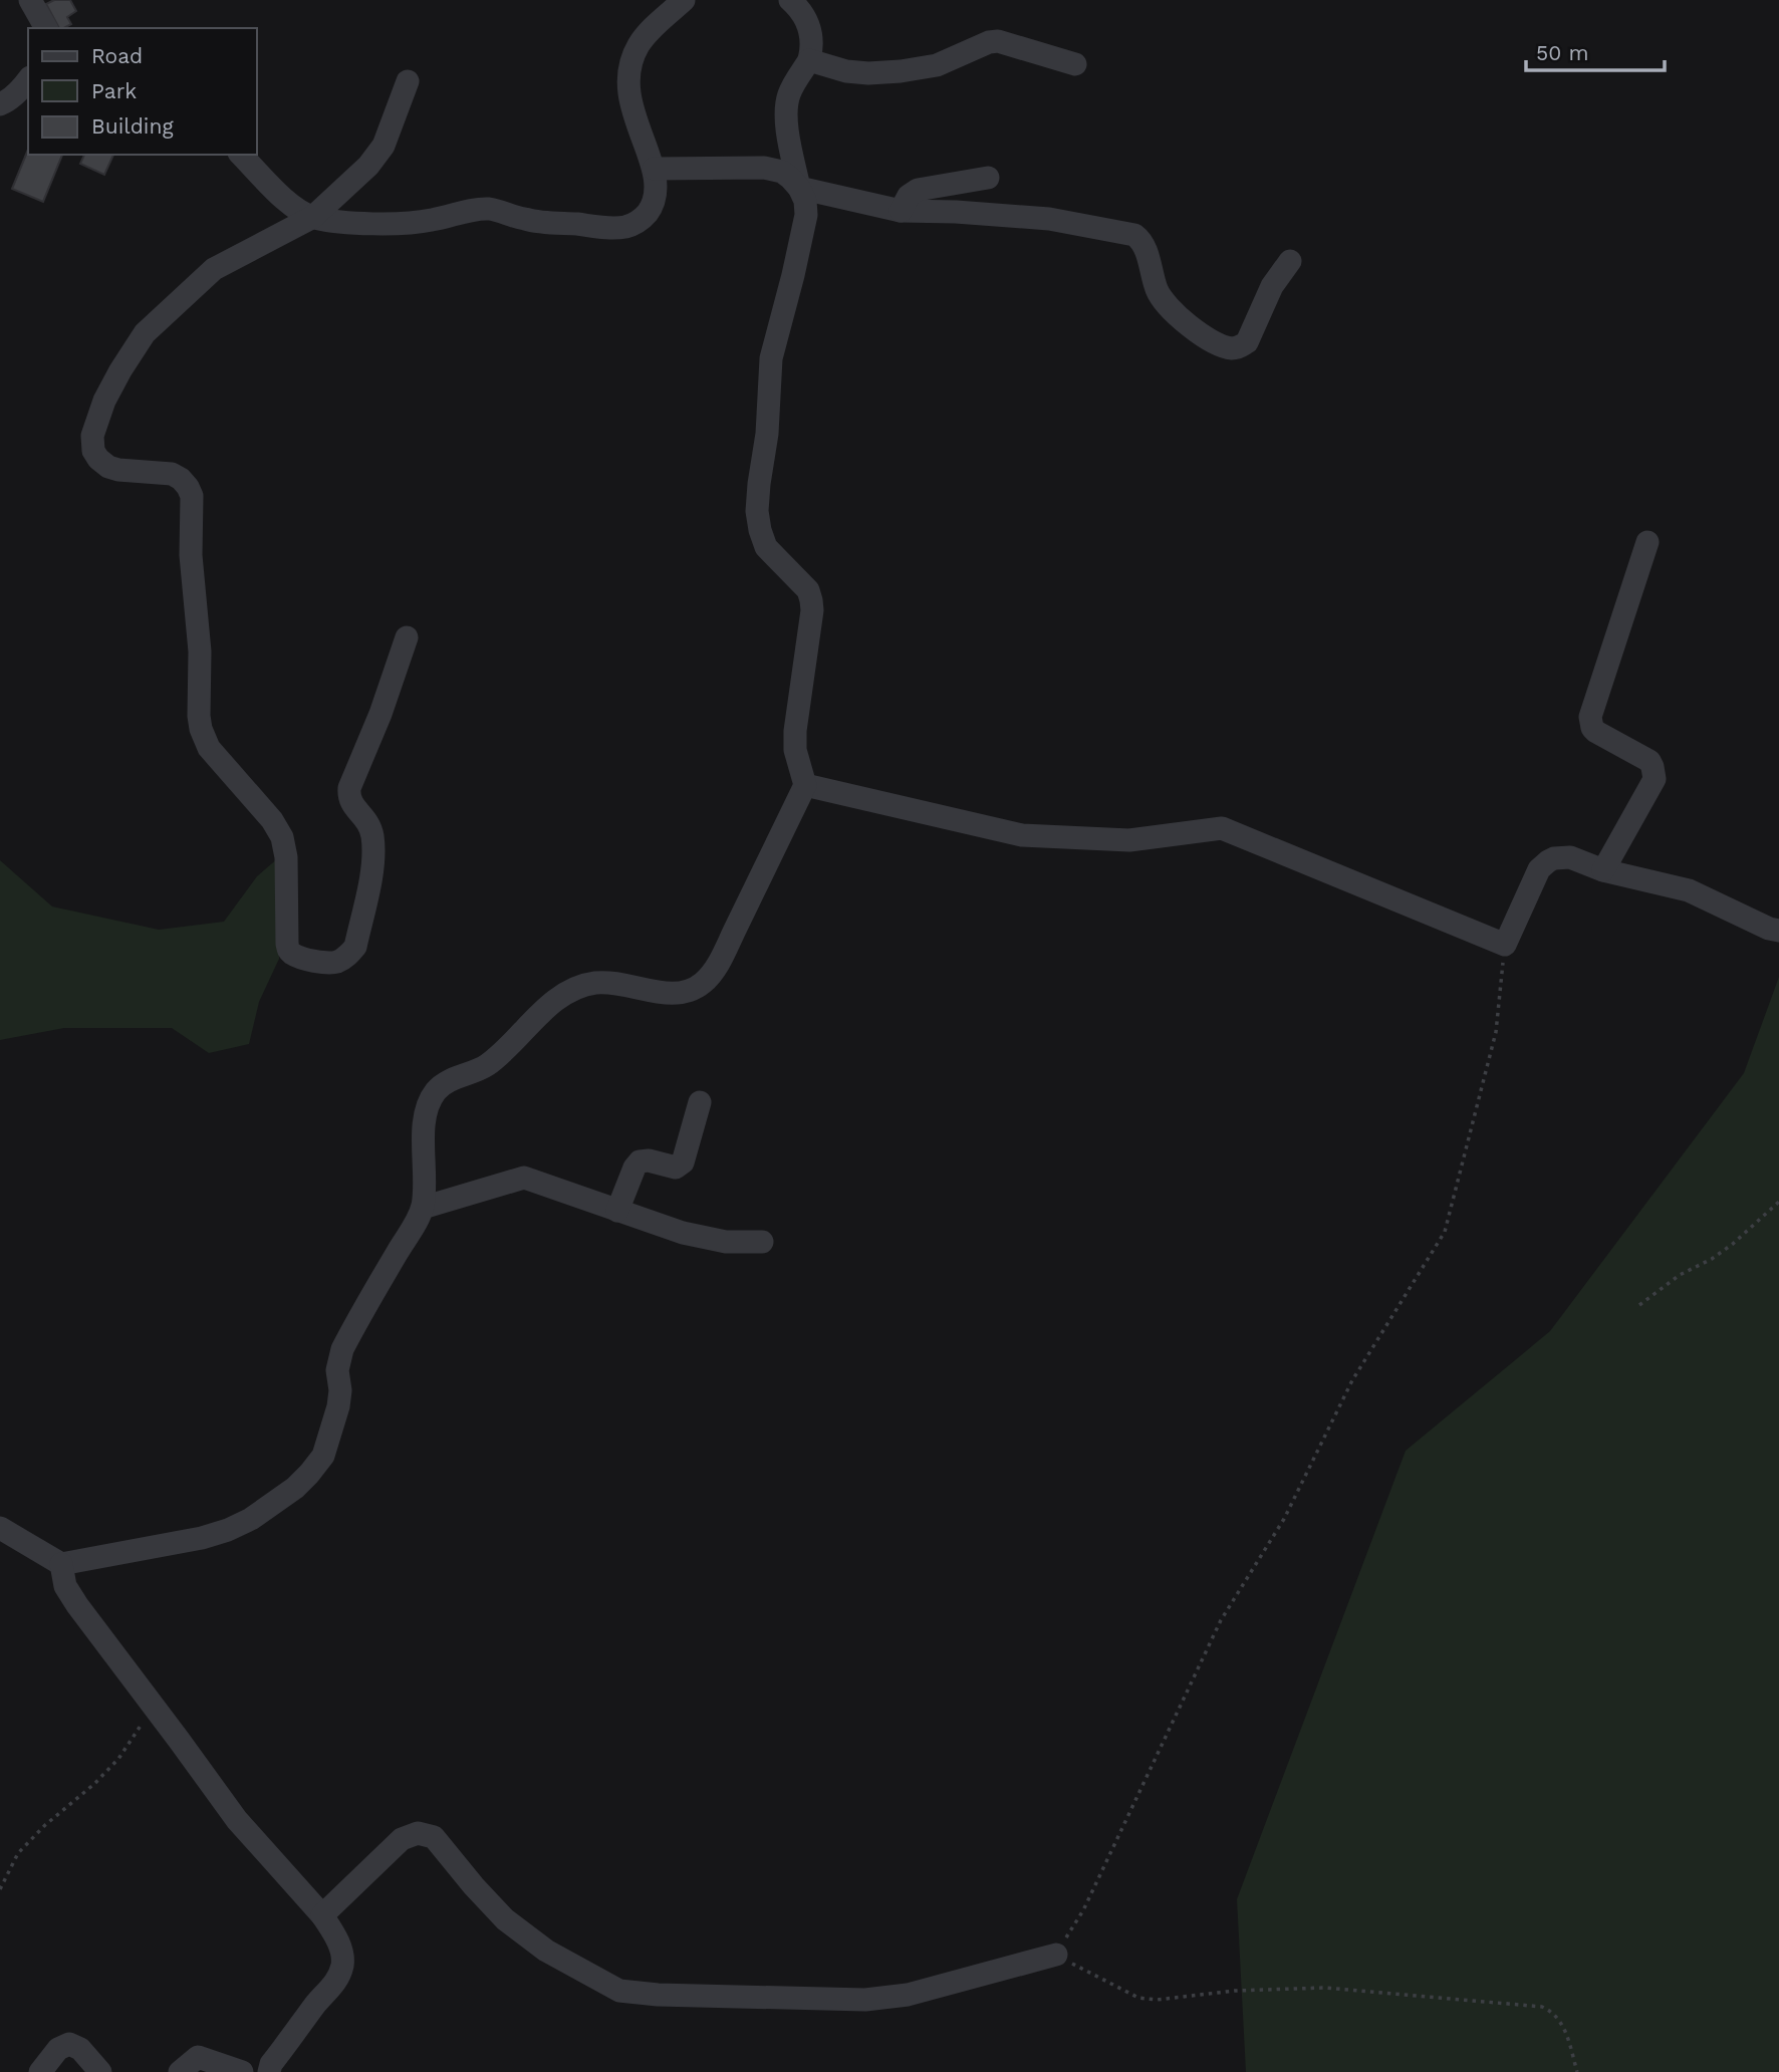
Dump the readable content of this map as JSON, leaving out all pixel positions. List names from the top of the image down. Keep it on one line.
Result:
{"legend":["Road","Park","Building"],"scale_bar":"50 m"}
